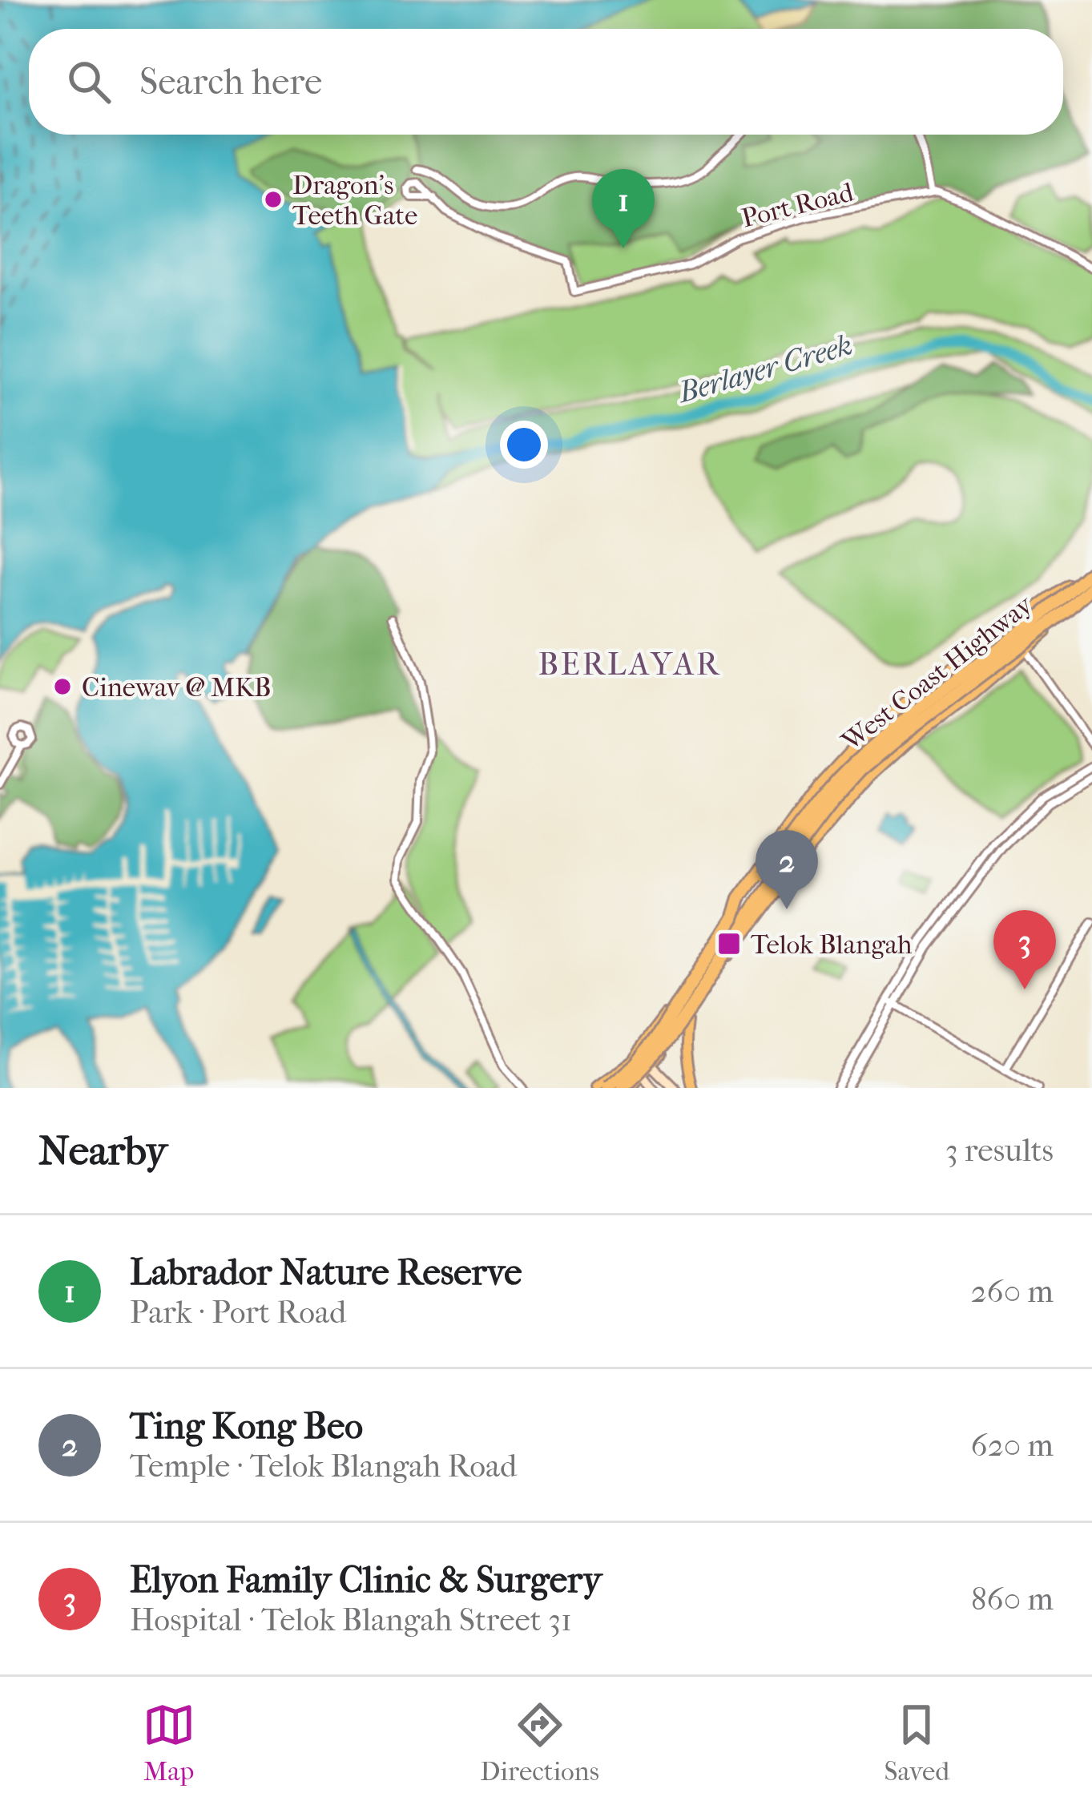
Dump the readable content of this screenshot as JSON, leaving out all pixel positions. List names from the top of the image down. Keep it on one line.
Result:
{"streets":{"highway":["West Coast Highway"],"street":["Port Road"]},"districts":["BERLAYAR"],"water":["Berlayer Creek"],"places":{"other":["Dragon's Teeth Gate","Cinewav @ MKB"],"transit":["Telok Blangah"]},"page":{"search":"Search here","pins":["1","2","3"],"heading":["Nearby","3 results"],"list":[{"mark":"1","name":"Labrador Nature Reserve","note":"Park · Port Road","value":"260 m"},{"mark":"2","name":"Ting Kong Beo","note":"Temple · Telok Blangah Road","value":"620 m"},{"mark":"3","name":"Elyon Family Clinic & Surgery","note":"Hospital · Telok Blangah Street 31","value":"860 m"}],"nav":["Map","Directions","Saved"]}}
